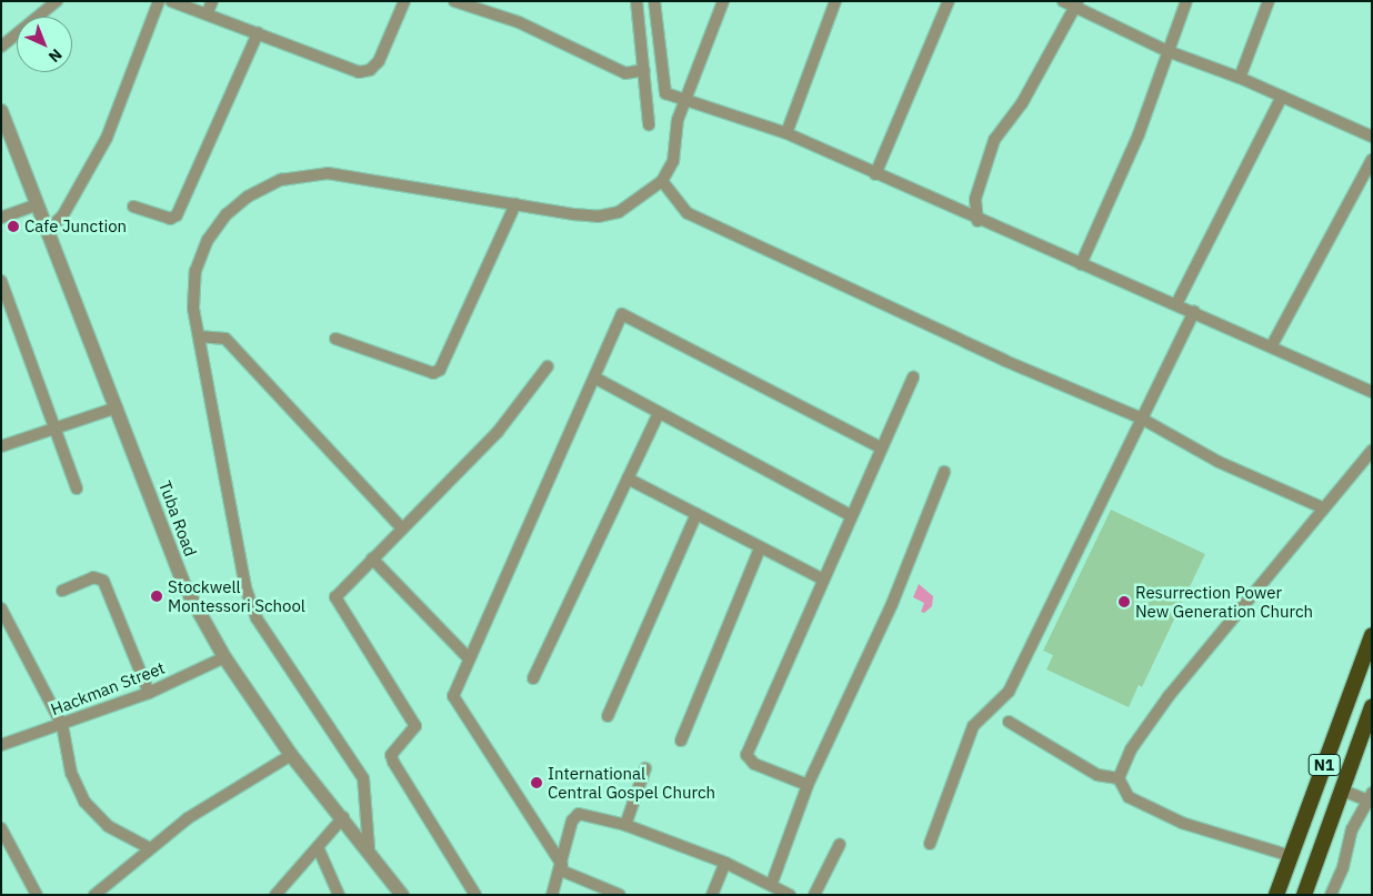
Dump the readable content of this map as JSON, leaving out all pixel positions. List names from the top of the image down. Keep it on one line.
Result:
{"streets":{"highway":["N1"],"street":["Tuba Road","Hackman Street"]},"crossings":[["Tuba Road","Hackman Street"]],"places":["Cafe Junction","Stockwell Montessori School","Resurrection Power New Generation Church","International Central Gospel Church"],"north":"bottom right"}
